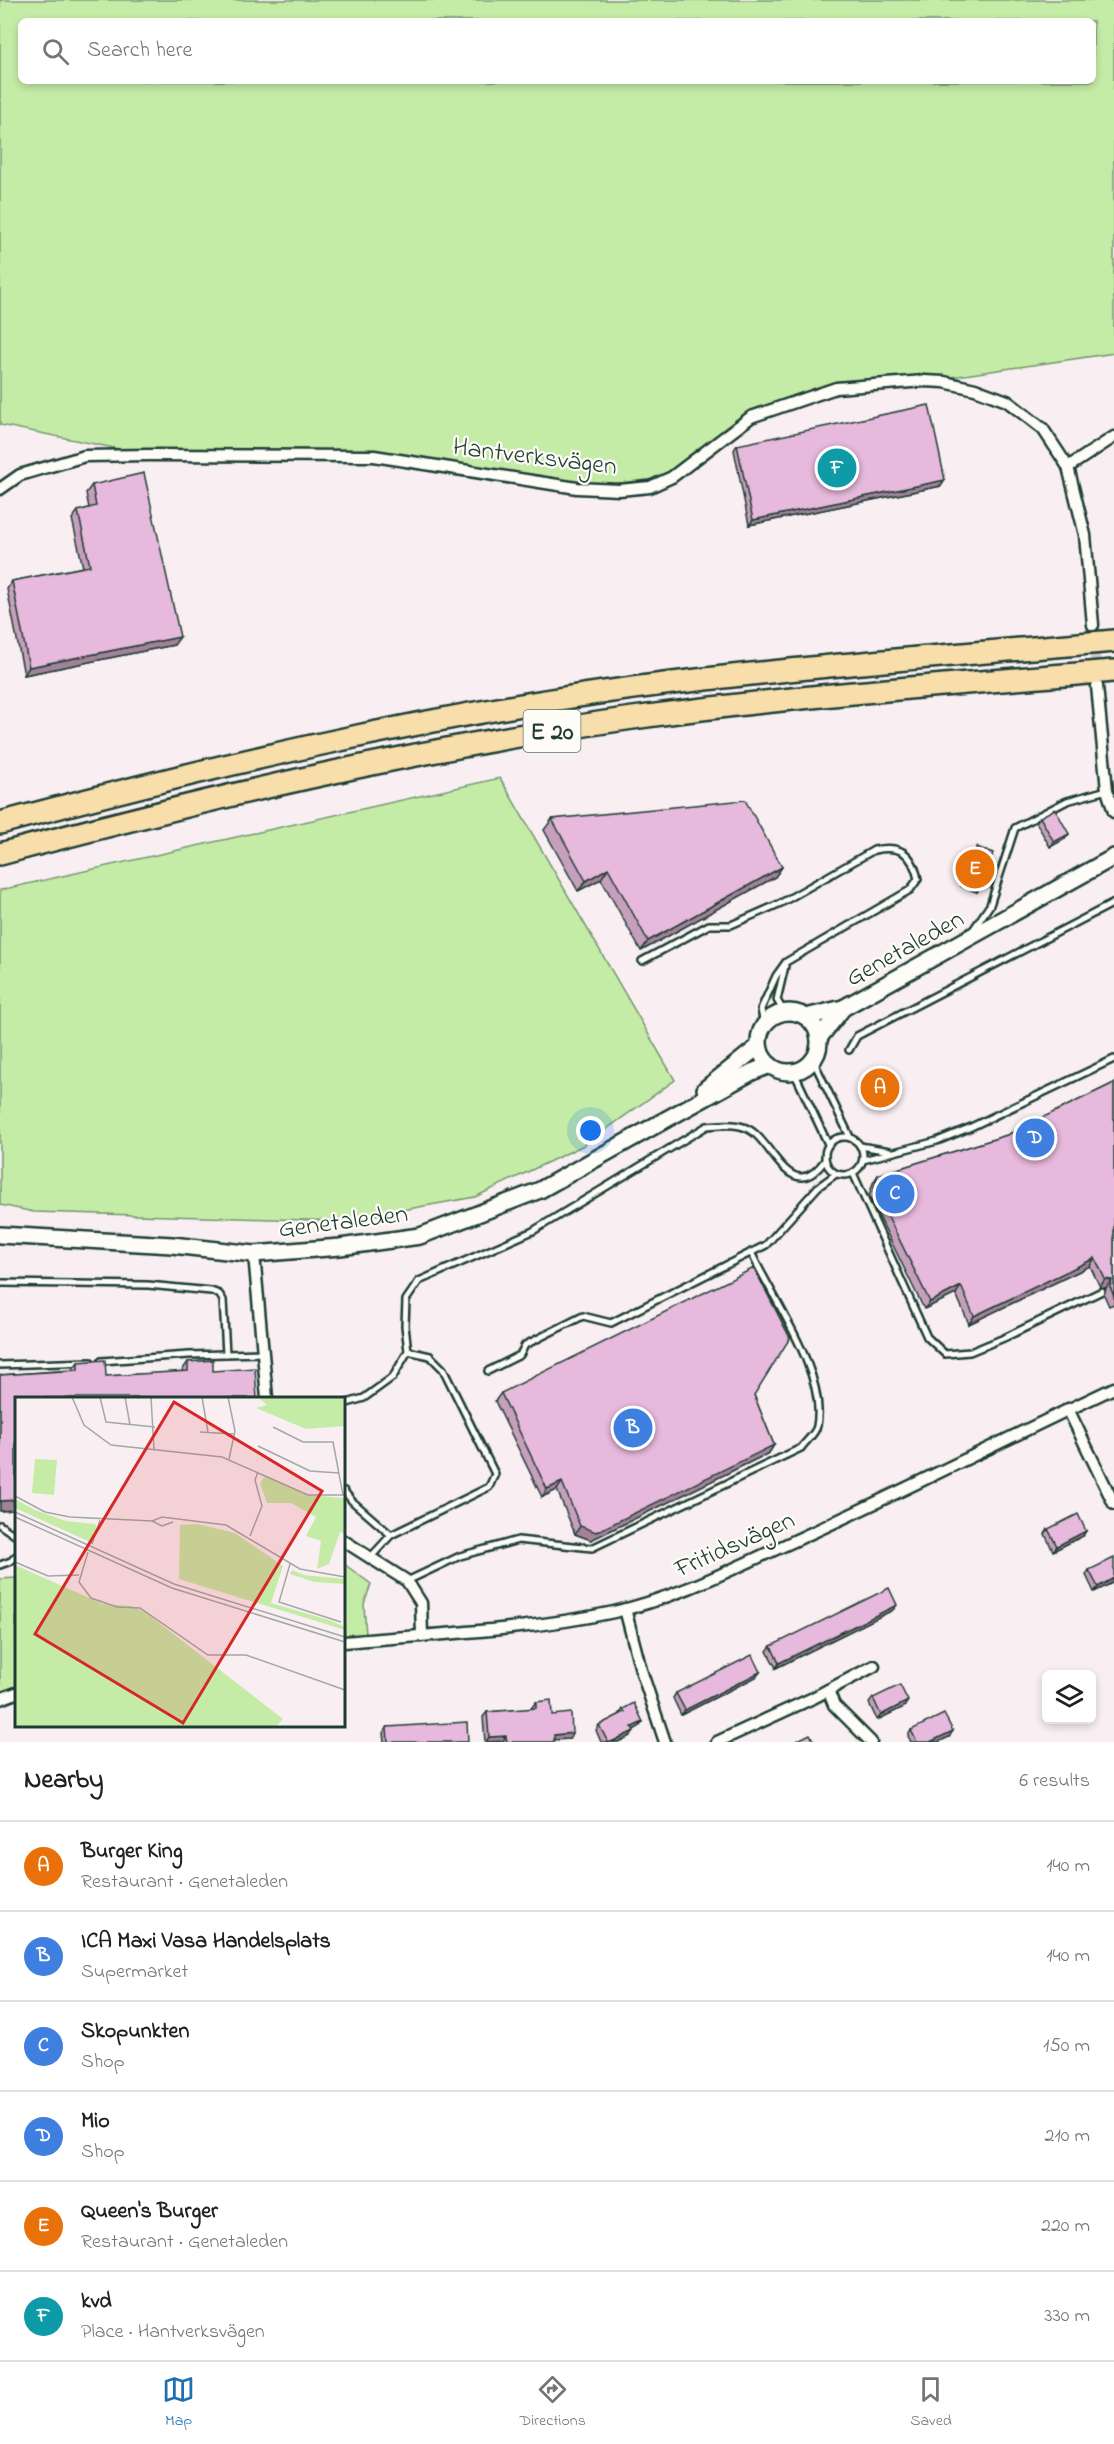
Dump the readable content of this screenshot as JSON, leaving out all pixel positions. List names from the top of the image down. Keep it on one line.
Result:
{"streets":{"highway":["E 20"],"main road":["Genetaleden"],"street":["Hantverksvägen","Fritidsvägen"]},"page":{"search":"Search here","pins":["F","E","A","D","C","B"],"heading":["Nearby","6 results"],"list":[{"mark":"A","name":"Burger King","note":"Restaurant · Genetaleden","value":"140 m"},{"mark":"B","name":"ICA Maxi Vasa Handelsplats","note":"Supermarket","value":"140 m"},{"mark":"C","name":"Skopunkten","note":"Shop","value":"150 m"},{"mark":"D","name":"Mio","note":"Shop","value":"210 m"},{"mark":"E","name":"Queen's Burger","note":"Restaurant · Genetaleden","value":"220 m"},{"mark":"F","name":"kvd","note":"Place · Hantverksvägen","value":"330 m"}],"nav":["Map","Directions","Saved"]}}
